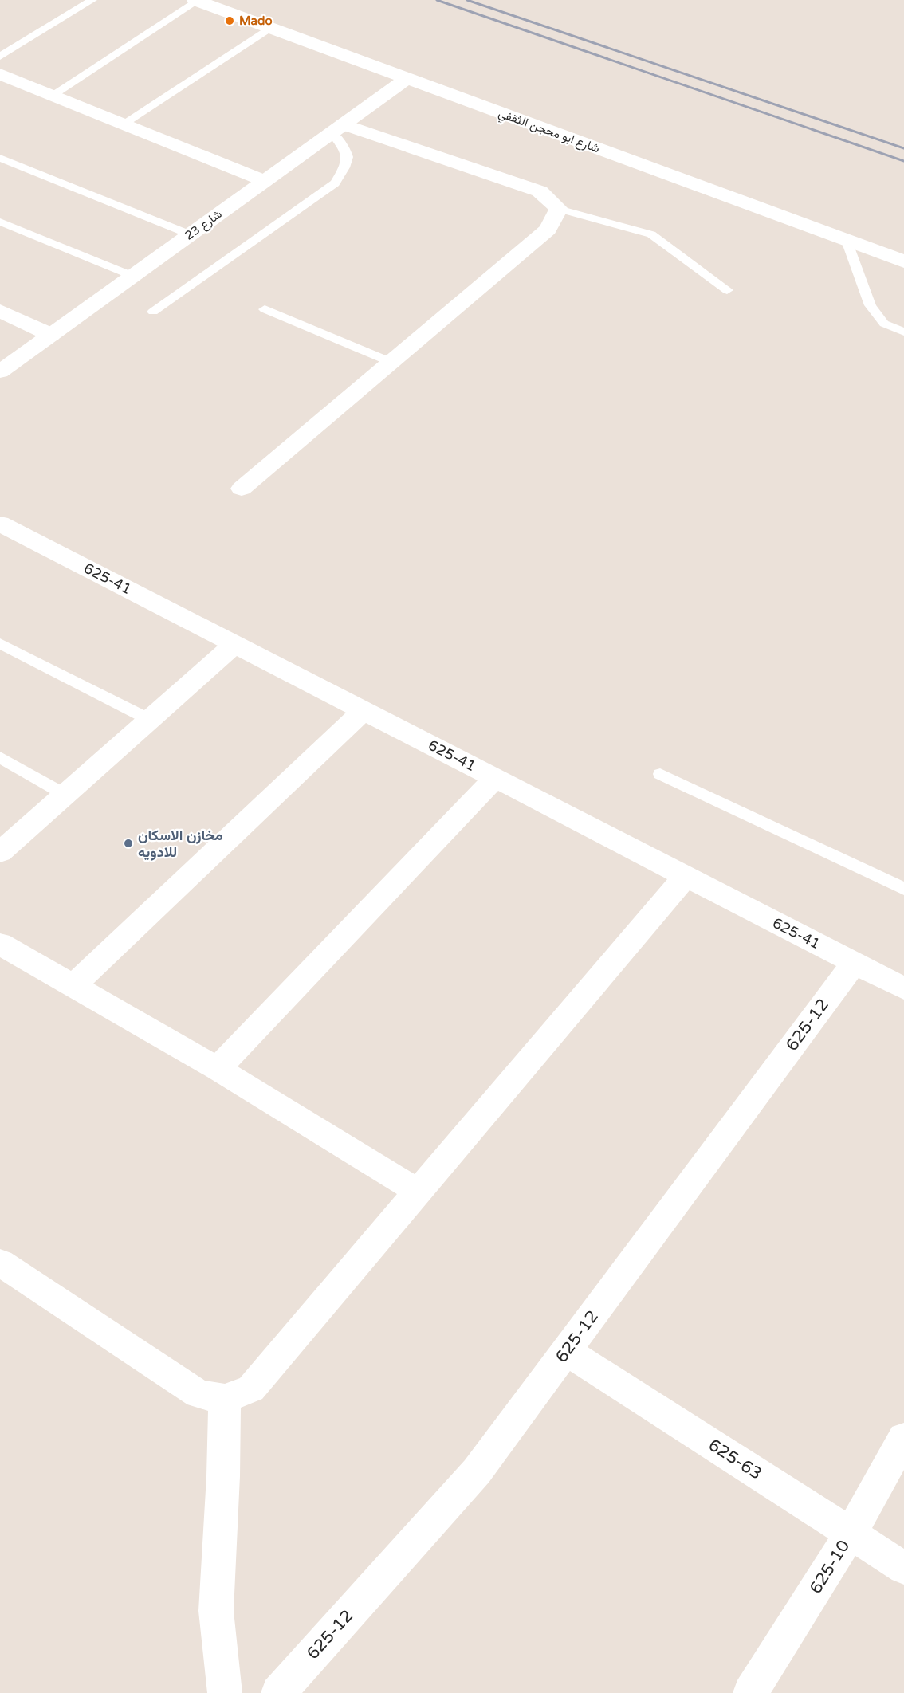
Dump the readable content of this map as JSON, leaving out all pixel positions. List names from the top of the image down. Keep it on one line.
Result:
{"streets":{"street":["شارع ابو محجن الثقفي","شارع 23","625-41","625-12","625-63","625-10"]},"crossings":[["شارع ابو محجن الثقفي","شارع 23"],["625-41","625-12"],["625-12","625-63"],["625-63","625-10"]],"places":["Mado","مخازن الاسكان للادويه"]}
